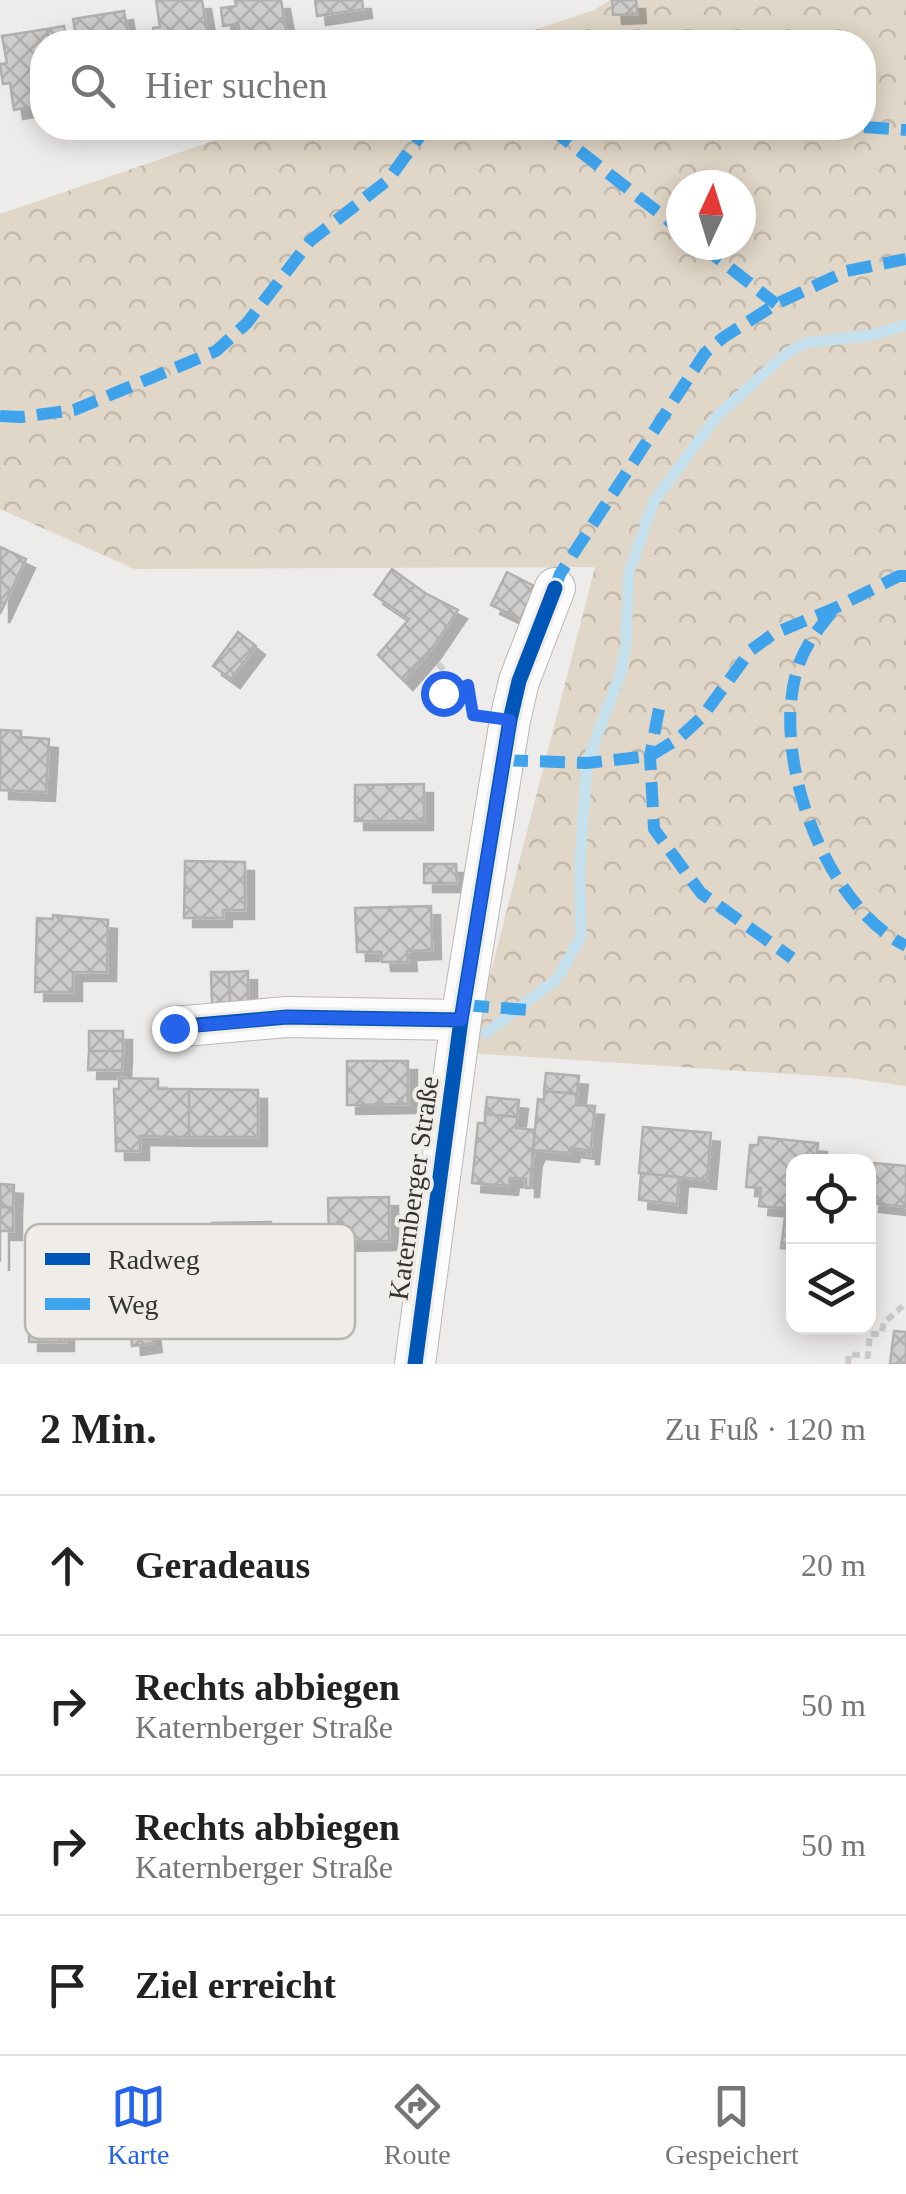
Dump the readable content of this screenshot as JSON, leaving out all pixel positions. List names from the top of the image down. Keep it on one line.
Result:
{"streets":{"street":["Katernberger Straße"]},"legend":["Radweg","Weg"],"north":"top","page":{"search":"Hier suchen","heading":["2 Min.","Zu Fuß · 120 m"],"list":[["Geradeaus","20 m"],["Rechts abbiegen","Katernberger Straße","50 m"],["Rechts abbiegen","Katernberger Straße","50 m"],"Ziel erreicht"],"nav":["Karte","Route","Gespeichert"]}}
